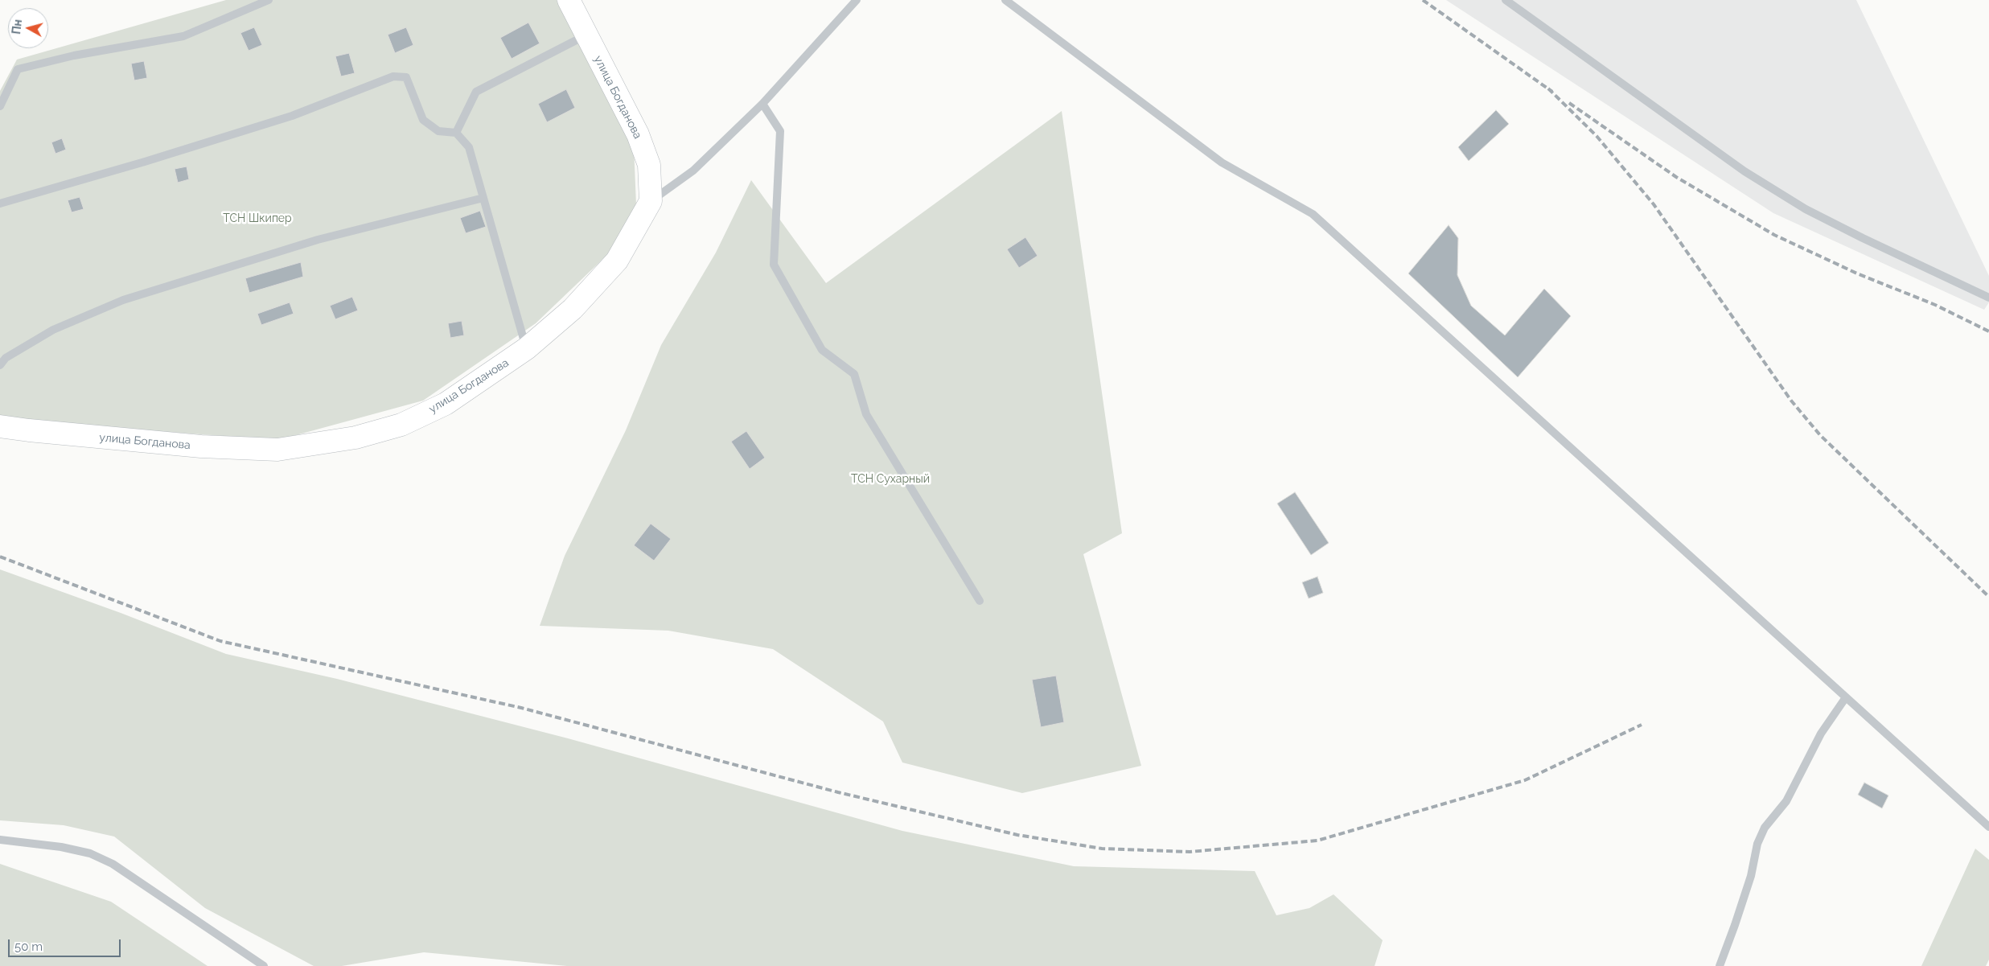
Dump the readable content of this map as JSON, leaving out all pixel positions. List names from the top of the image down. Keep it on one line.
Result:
{"streets":{"main road":["улица Богданова"]},"parks":["ТСН Шкипер","ТСН Сухарный"],"scale_bar":"50 m","north":"left"}
